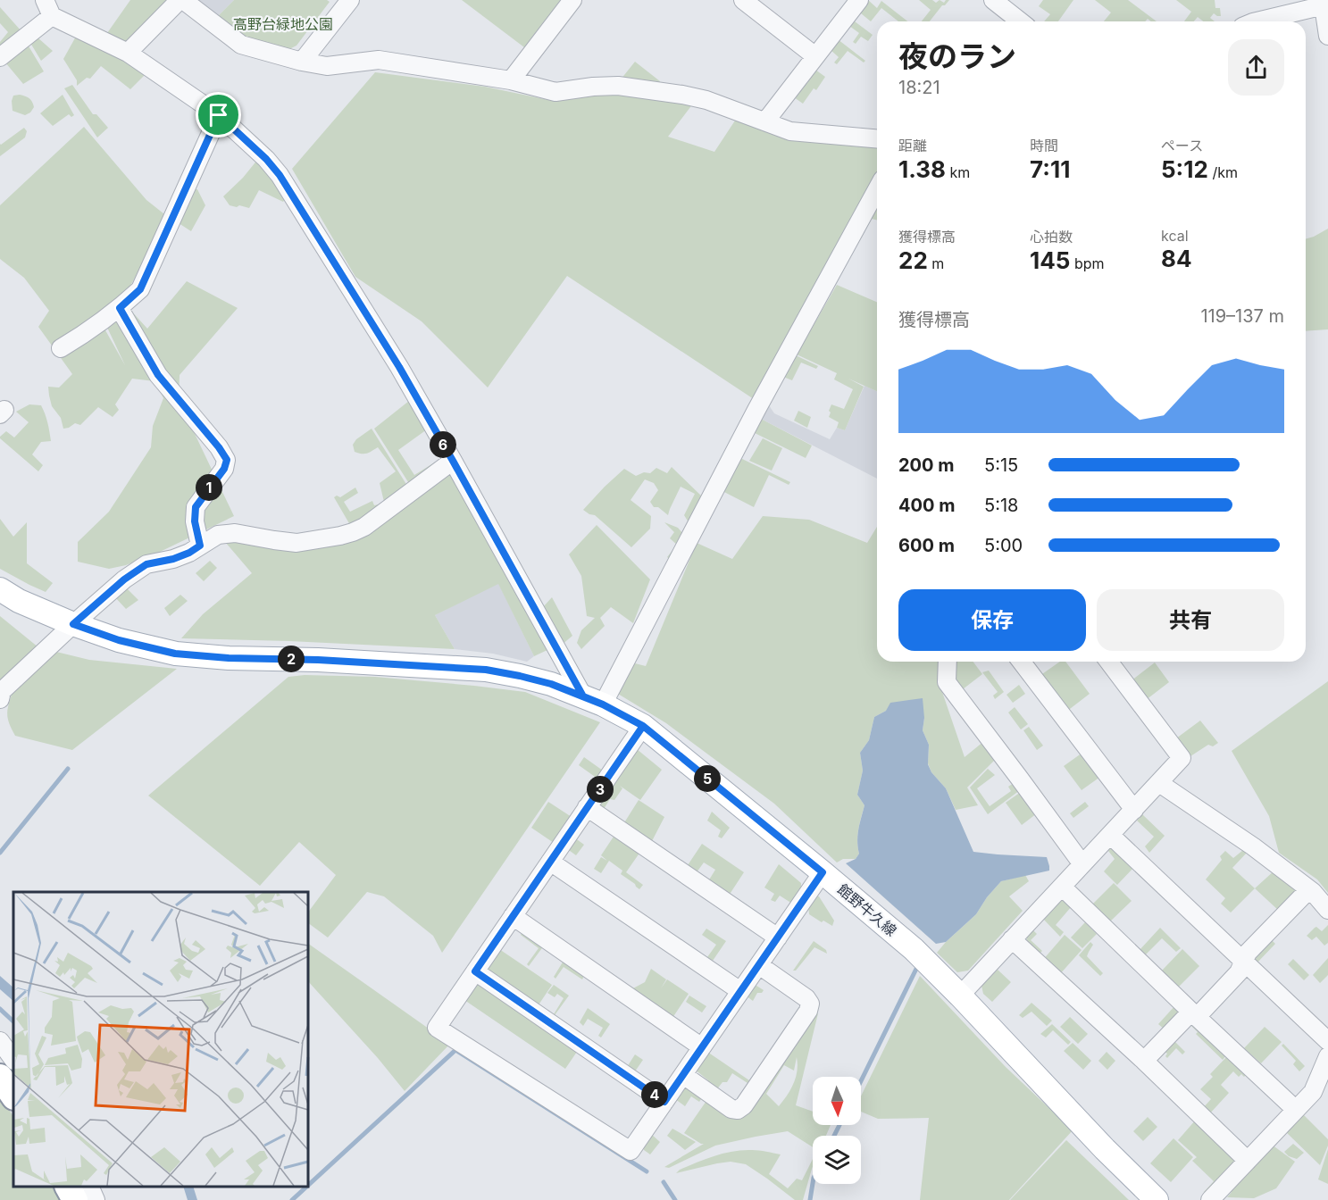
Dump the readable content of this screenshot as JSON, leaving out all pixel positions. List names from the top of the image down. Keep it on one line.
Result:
{"streets":{"main road":["館野牛久線"]},"parks":["高野台緑地公園"],"north":"bottom","page":{"heading":["夜のラン","18:21"],"stats":[["距離","1.38 km"],["時間","7:11"],["ペース","5:12 /km"],["獲得標高","22 m"],["心拍数","145 bpm"],["kcal","84"]],"chart":["獲得標高","119–137 m"],"pins":["6","1","2","5","3","4"],"list":[{"name":"200 m","note":"5:15"},{"name":"400 m","note":"5:18"},{"name":"600 m","note":"5:00"}],"buttons":["保存","共有"]}}
